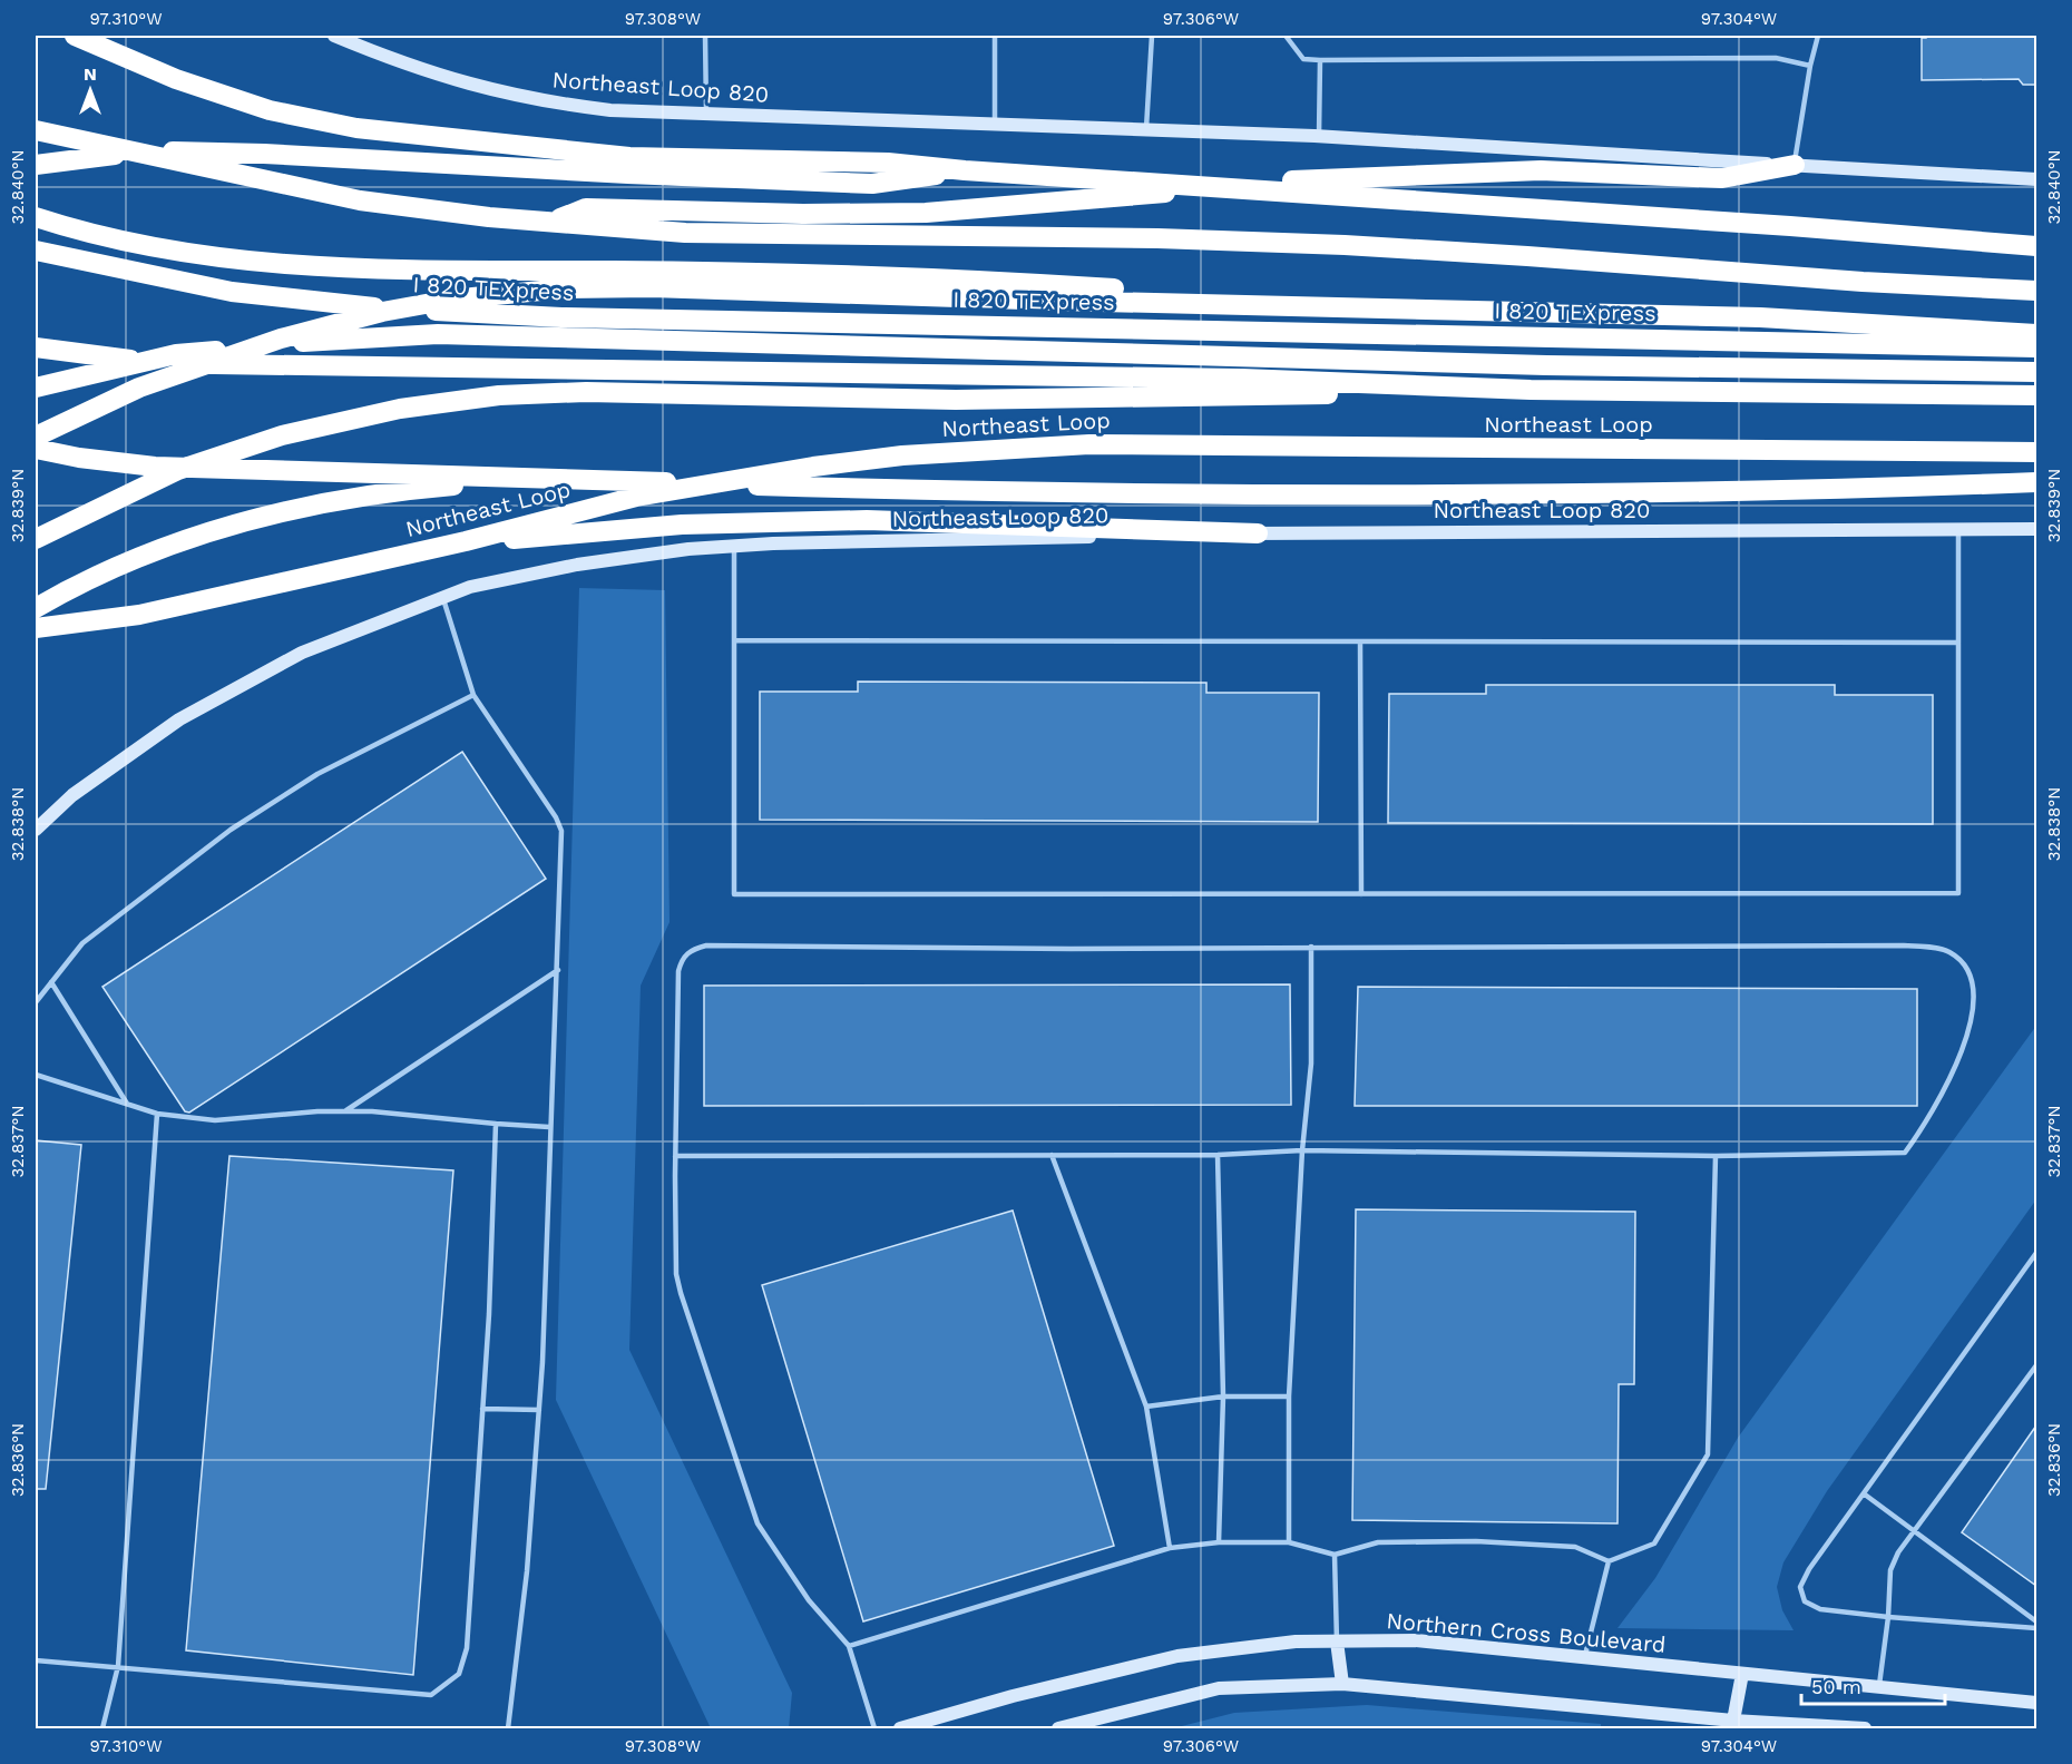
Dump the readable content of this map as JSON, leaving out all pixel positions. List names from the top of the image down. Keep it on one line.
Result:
{"streets":{"highway":["I 820 TEXpress","Northeast Loop"],"main road":["Northeast Loop 820","Northern Cross Boulevard"]},"scale_bar":"50 m","north":"top","coordinates":["97.310°W","97.308°W","97.306°W","97.304°W","32.840°N","32.839°N","32.838°N","32.837°N","32.836°N"]}
